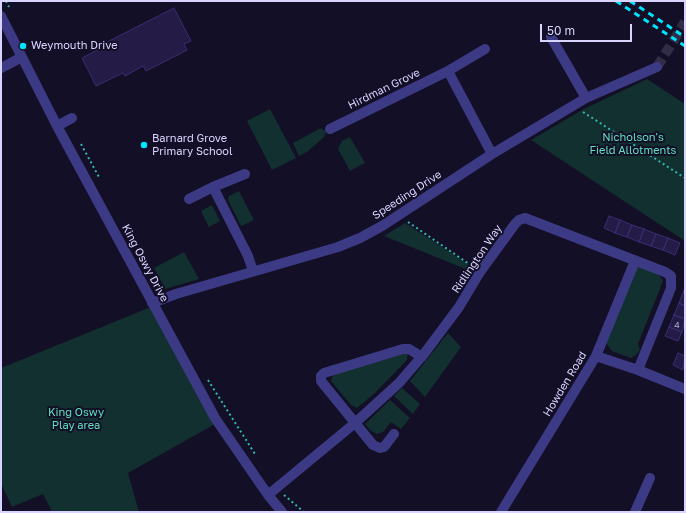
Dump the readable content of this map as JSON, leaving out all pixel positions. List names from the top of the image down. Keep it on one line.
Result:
{"streets":{"street":["Hirdman Grove","Speeding Drive","Ridlington Way","King Oswy Drive","Howden Road"]},"crossings":[["Speeding Drive","King Oswy Drive"],["Ridlington Way","King Oswy Drive"],["Ridlington Way","Howden Road"]],"parks":["Nicholson's Field Allotments","King Oswy Play area"],"places":["Weymouth Drive","Barnard Grove Primary School"],"house_numbers":["4"],"scale_bar":"50 m"}
